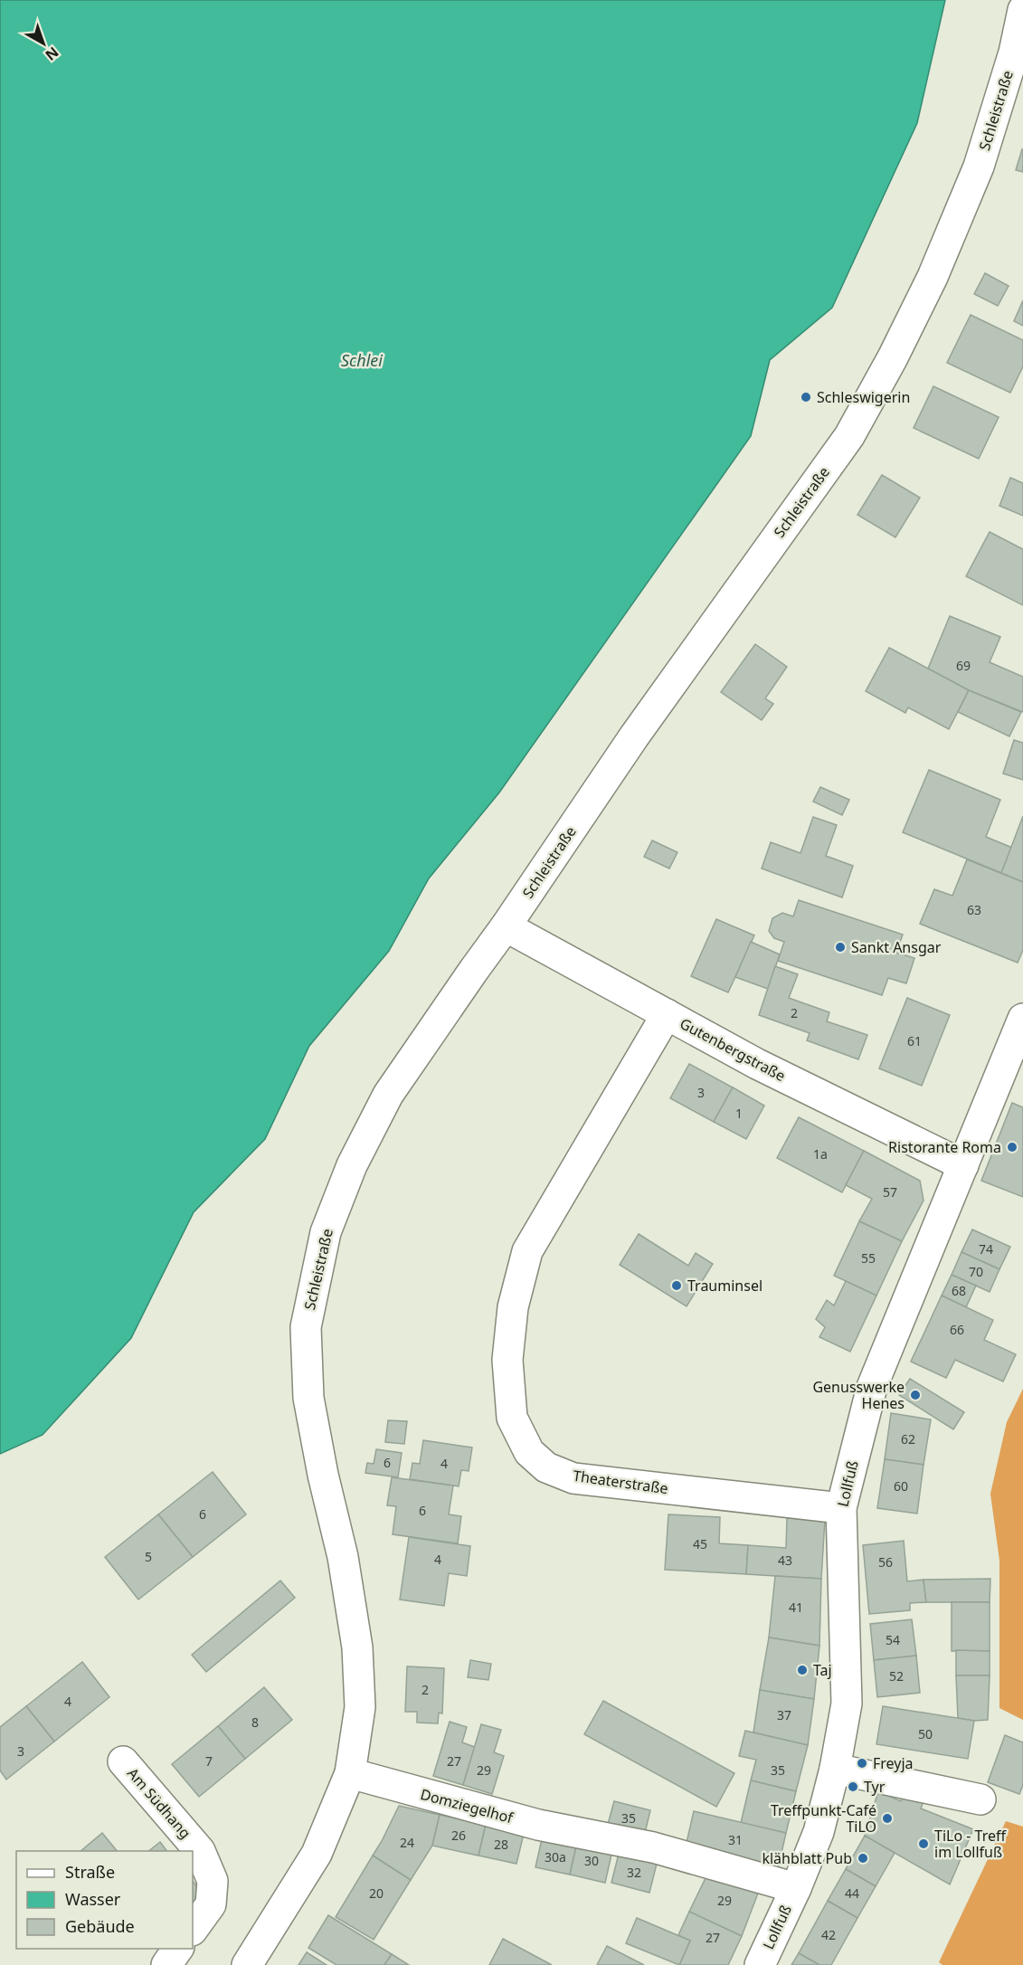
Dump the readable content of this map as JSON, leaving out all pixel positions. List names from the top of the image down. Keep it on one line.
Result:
{"streets":{"street":["Schleistraße","Gutenbergstraße","Theaterstraße","Lollfuß","Am Südhang","Domziegelhof"]},"crossings":[["Schleistraße","Gutenbergstraße"],["Schleistraße","Domziegelhof"],["Gutenbergstraße","Theaterstraße"],["Gutenbergstraße","Lollfuß"],["Theaterstraße","Lollfuß"],["Lollfuß","Domziegelhof"]],"water":["Schlei"],"places":["Schleswigerin","Sankt Ansgar","Ristorante Roma","Trauminsel","Genusswerke Henes","Taj","Freyja","Tyr","Treffpunkt-Café TiLO","TiLo - Treff im Lollfuß","klähblatt Pub"],"house_numbers":["69","63","2","61","3","1","1a","57","74","55","70","68","66","62","6","4","60","6","6","45","5","4","43","56","41","54","52","2","4","37","8","50","3","7","27","29","35","35","26","31","24","28","30a","30","32","20","44","29","42","27"],"legend":["Straße","Wasser","Gebäude"],"north":"bottom right"}
